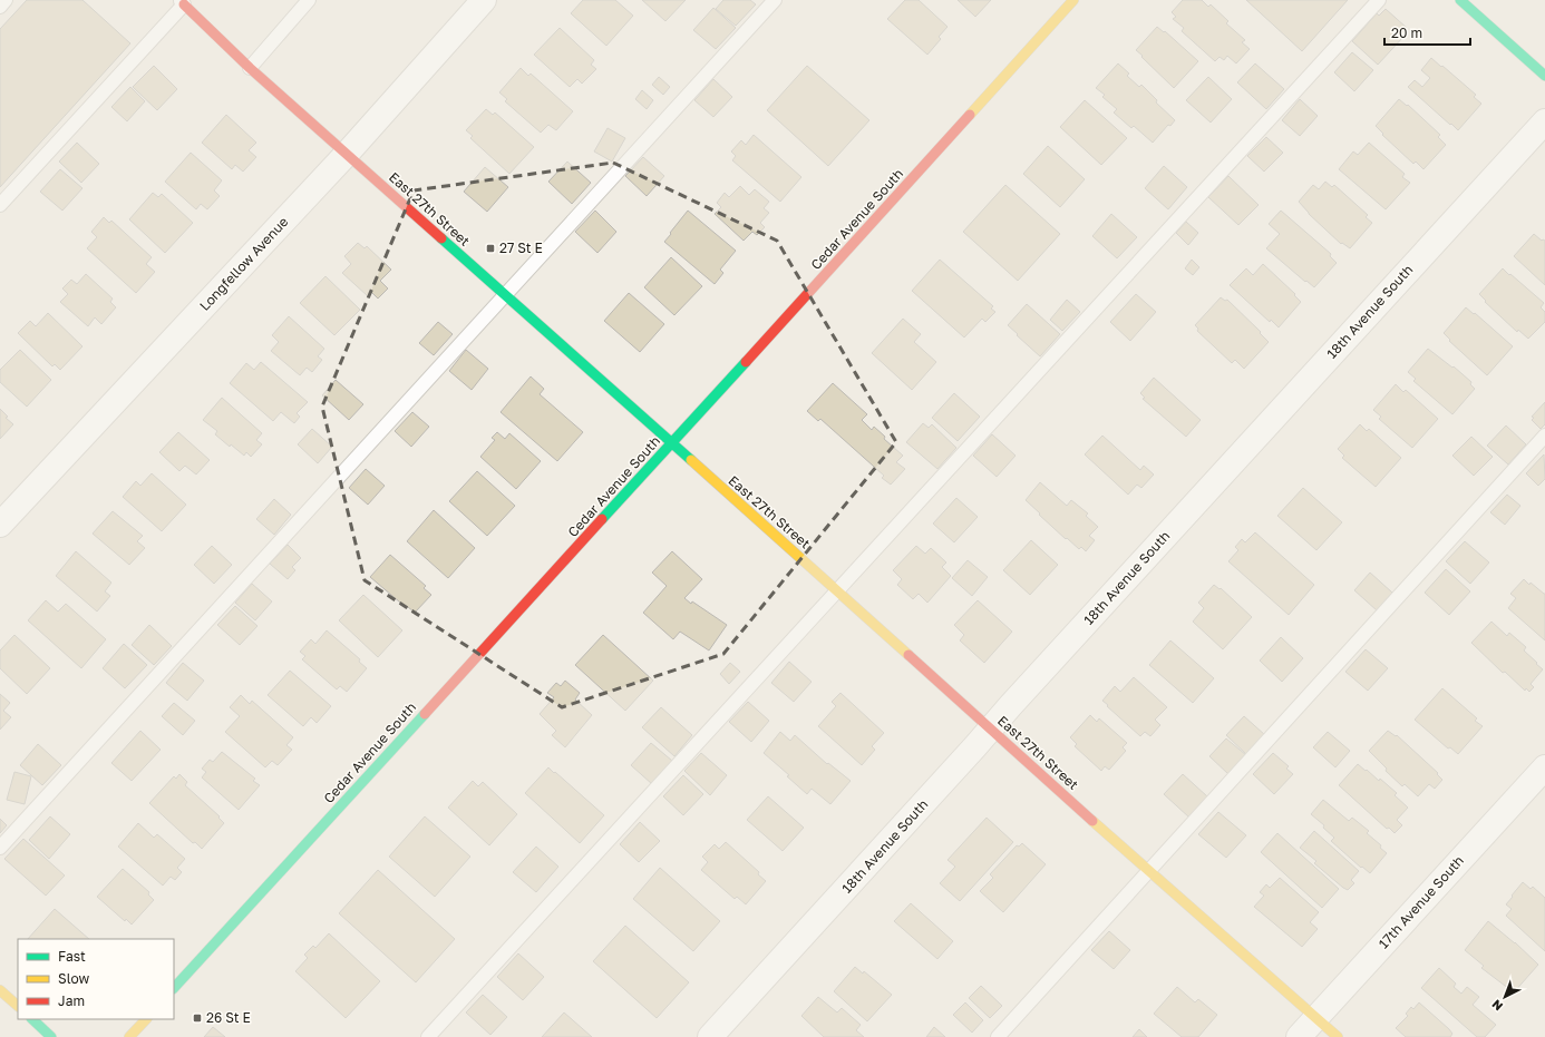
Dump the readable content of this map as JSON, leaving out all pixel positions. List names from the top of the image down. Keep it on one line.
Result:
{"streets":{"street":["East 27th Street","Cedar Avenue South","Longfellow Avenue","18th Avenue South","17th Avenue South"]},"crossings":[["East 27th Street","Cedar Avenue South"],["East 27th Street","Longfellow Avenue"],["East 27th Street","18th Avenue South"],["East 27th Street","17th Avenue South"]],"places":{"transit":["27 St E","26 St E"]},"legend":["Fast","Slow","Jam"],"scale_bar":"20 m","north":"bottom left"}
